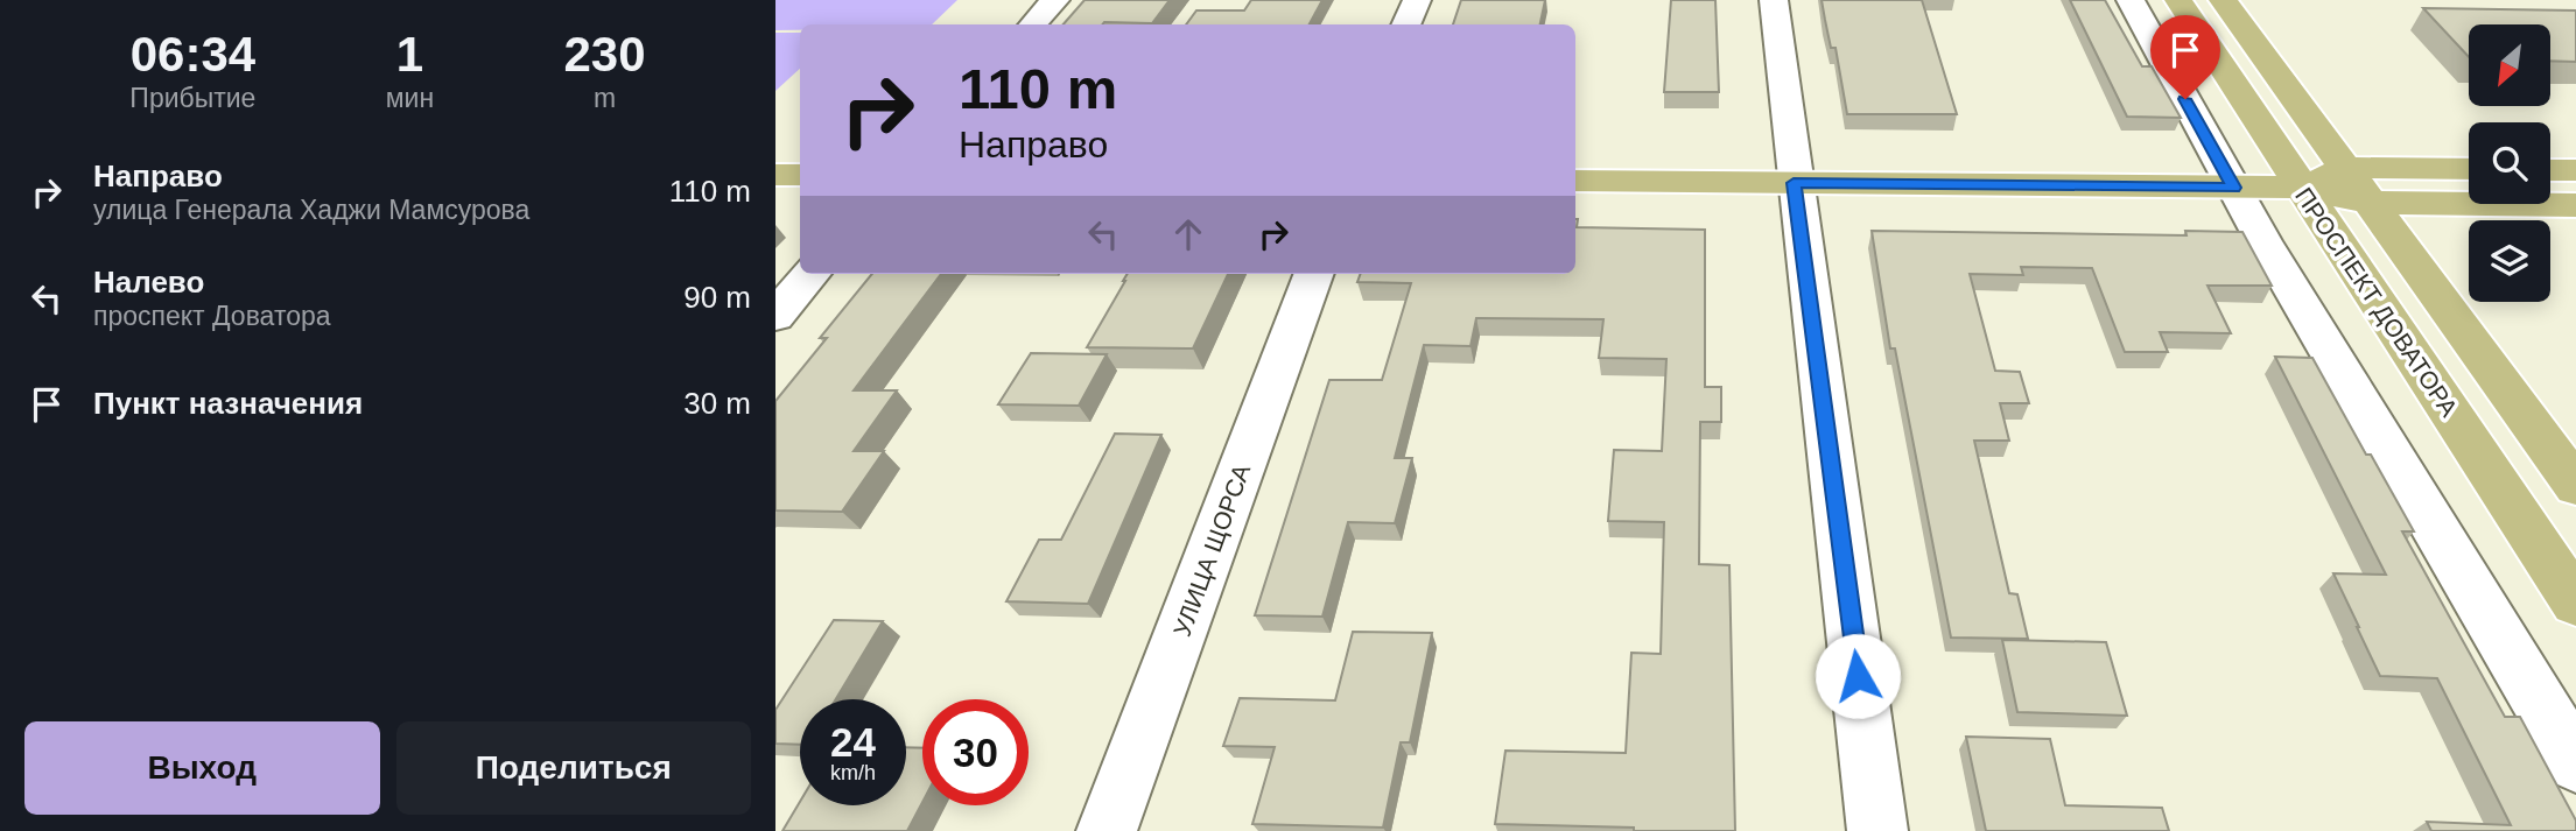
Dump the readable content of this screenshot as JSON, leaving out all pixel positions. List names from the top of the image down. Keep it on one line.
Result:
{"streets":{"main road":["ПРОСПЕКТ ДОВАТОРА"],"street":["УЛИЦА ЩОРСА"]},"north":"bottom left","page":{"eta":["06:34","Прибытие","1","мин","230","m"],"turn":["110 m","Направо"],"list":[{"name":"Направо","note":"улица Генерала Хаджи Мамсурова","value":"110 m"},{"name":"Налево","note":"проспект Доватора","value":"90 m"},{"name":"Пункт назначения","value":"30 m"}],"speed":"24 km/h","limit":"30","buttons":["Выход","Поделиться"]}}
